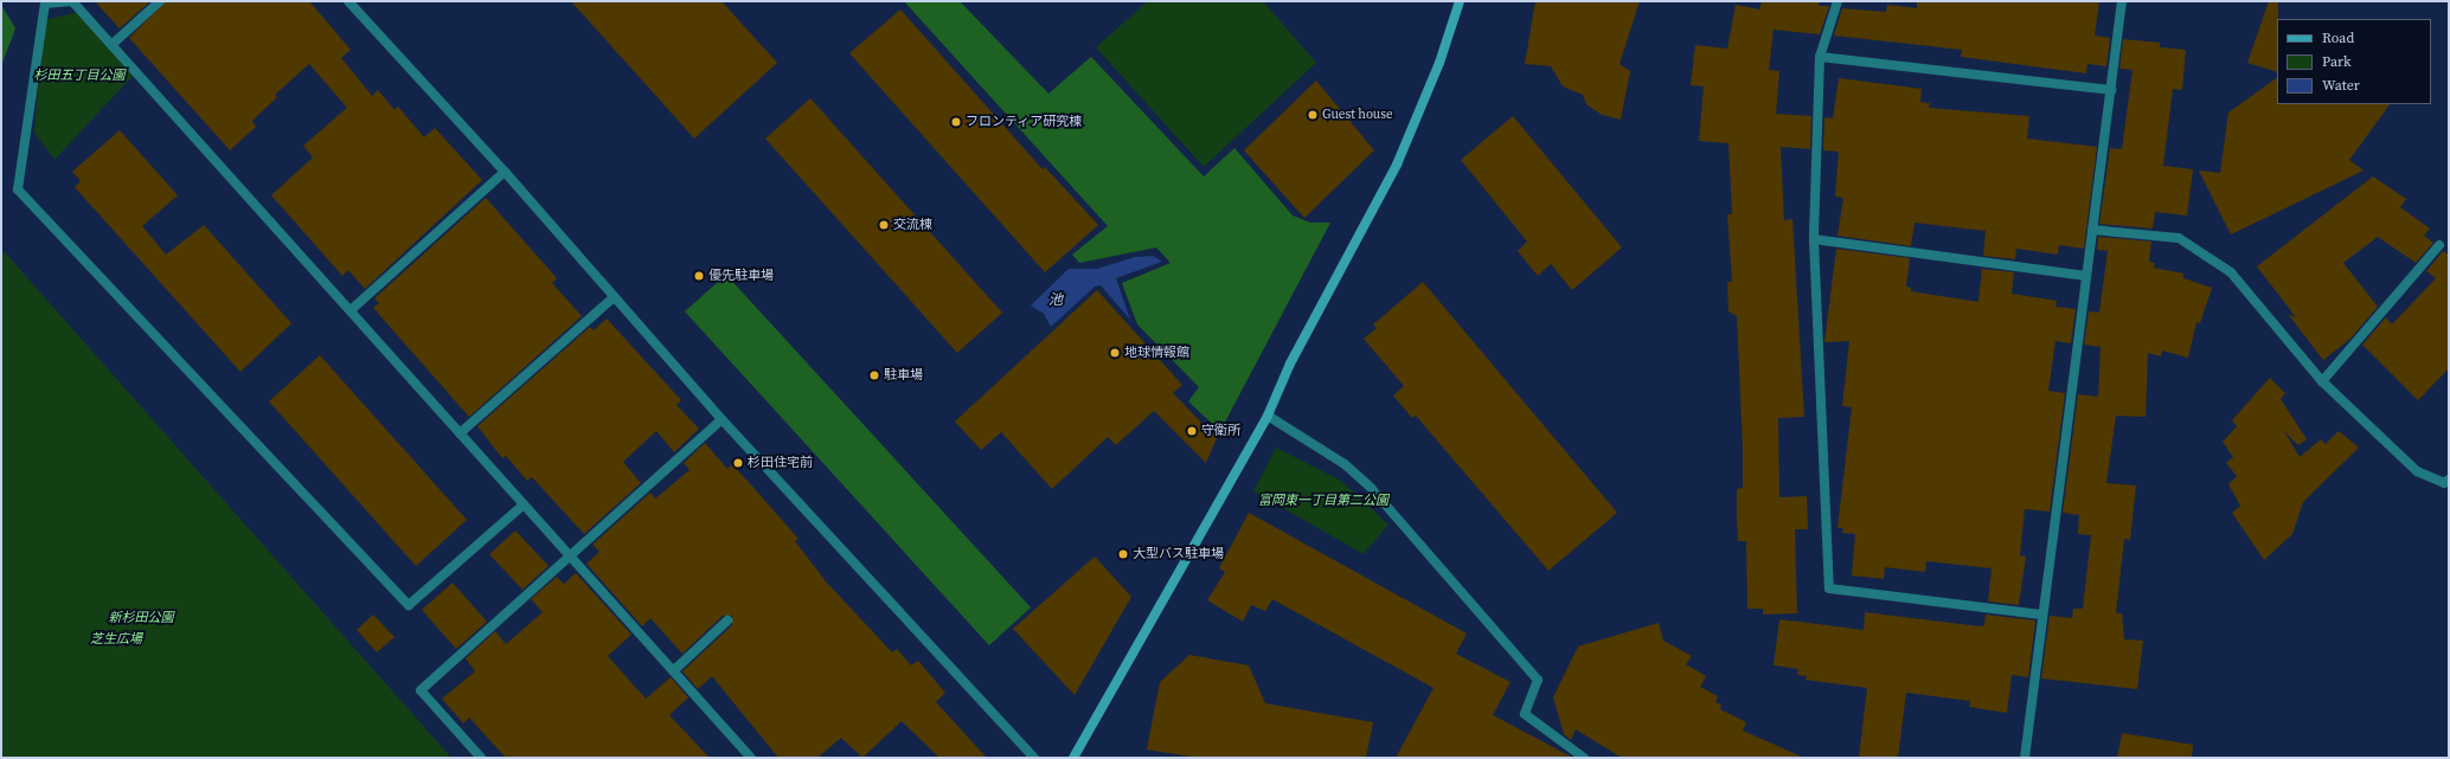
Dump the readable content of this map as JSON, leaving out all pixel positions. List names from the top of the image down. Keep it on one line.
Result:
{"water":["池"],"parks":["杉田五丁目公園","富岡東一丁目第二公園","新杉田公園","芝生広場"],"places":["Guest house","フロンティア研究棟","交流棟","優先駐車場","地球情報館","駐車場","守衛所","杉田住宅前","大型バス駐車場"],"legend":["Road","Park","Water"]}
